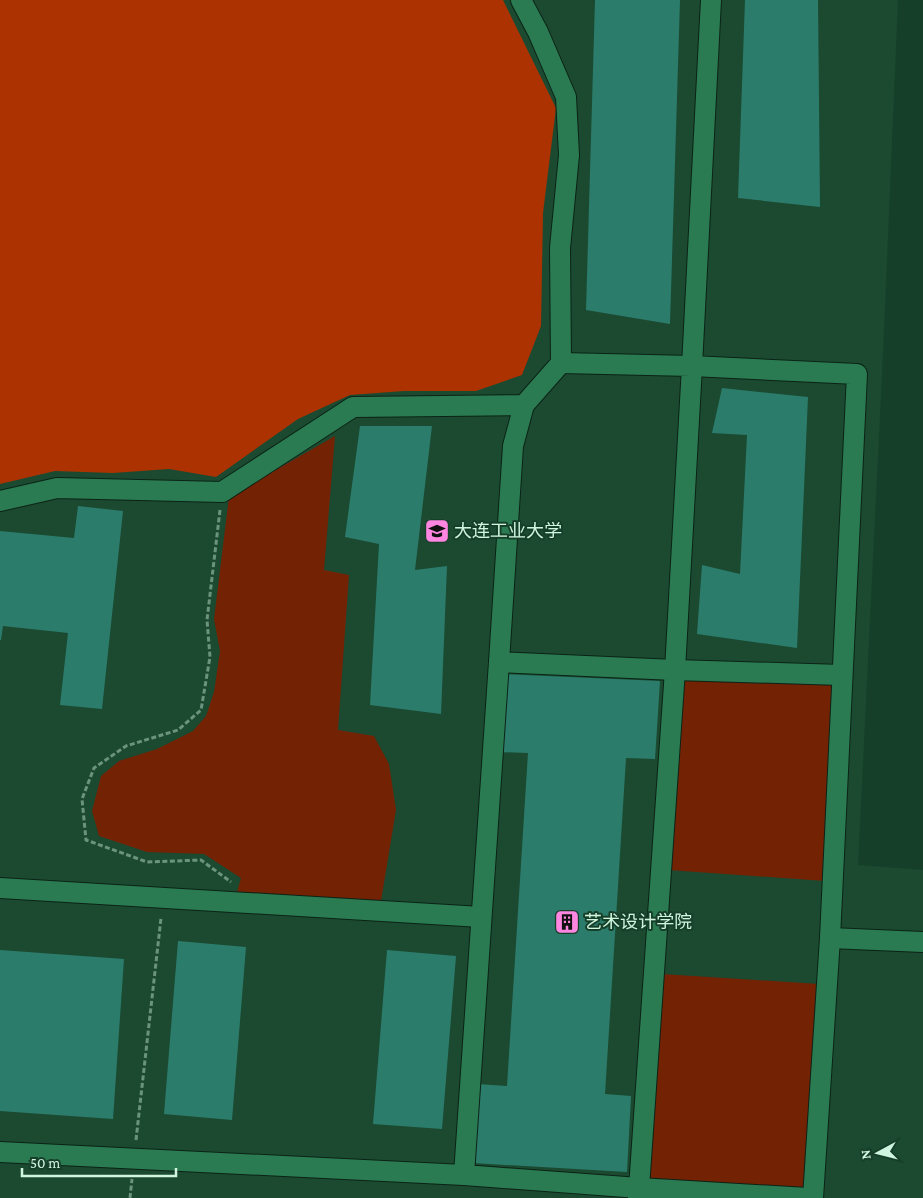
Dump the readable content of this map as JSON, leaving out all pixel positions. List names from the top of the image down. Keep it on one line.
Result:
{"places":{"school or university":["大连工业大学"],"building":["艺术设计学院"]},"scale_bar":"50 m","north":"left"}
